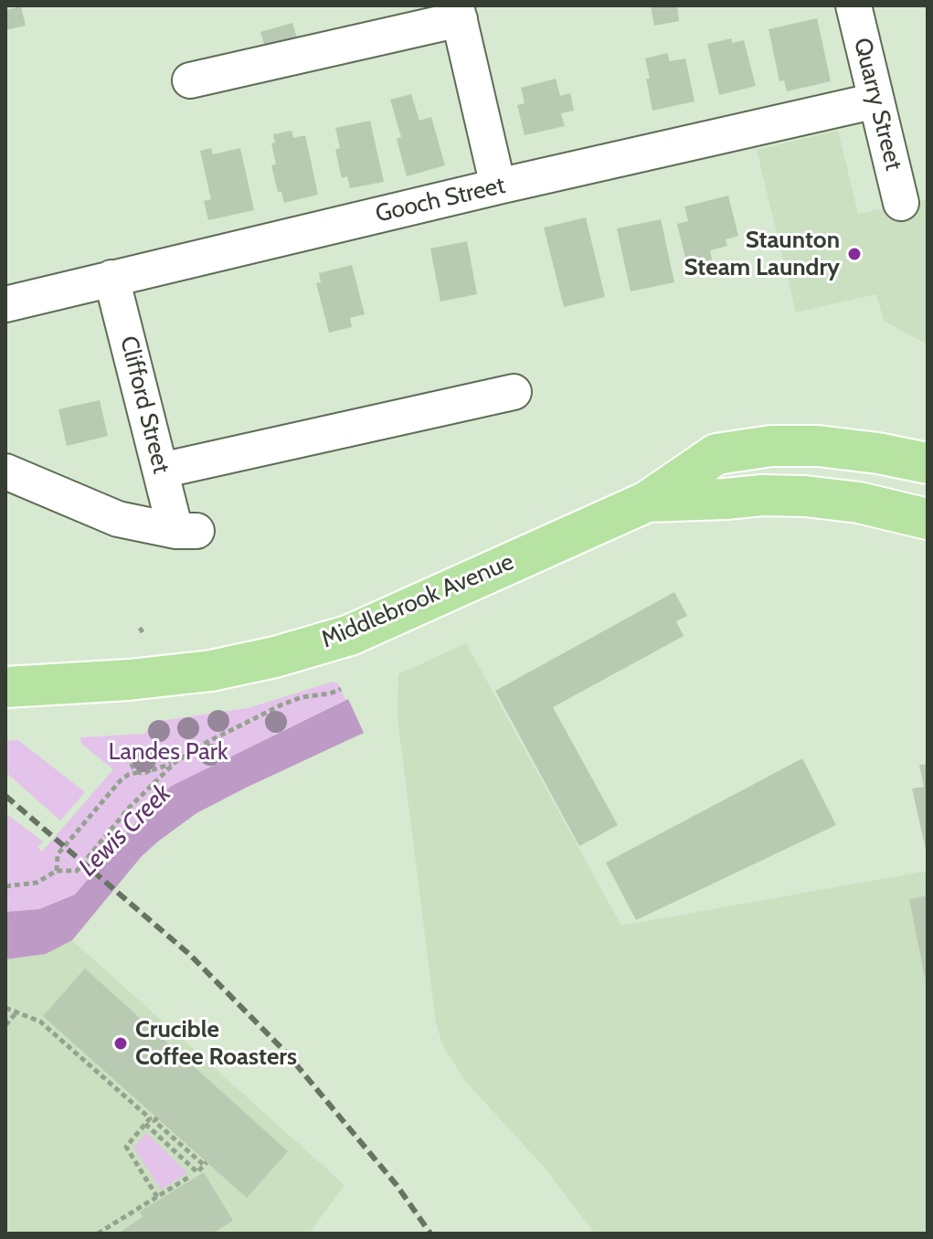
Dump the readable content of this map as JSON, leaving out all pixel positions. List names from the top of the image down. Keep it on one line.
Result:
{"streets":{"main road":["Middlebrook Avenue"],"street":["Quarry Street","Gooch Street","Clifford Street"]},"crossings":[["Quarry Street","Gooch Street"],["Gooch Street","Clifford Street"]],"water":["Lewis Creek"],"parks":["Landes Park"],"places":["Staunton Steam Laundry","Crucible Coffee Roasters"]}
